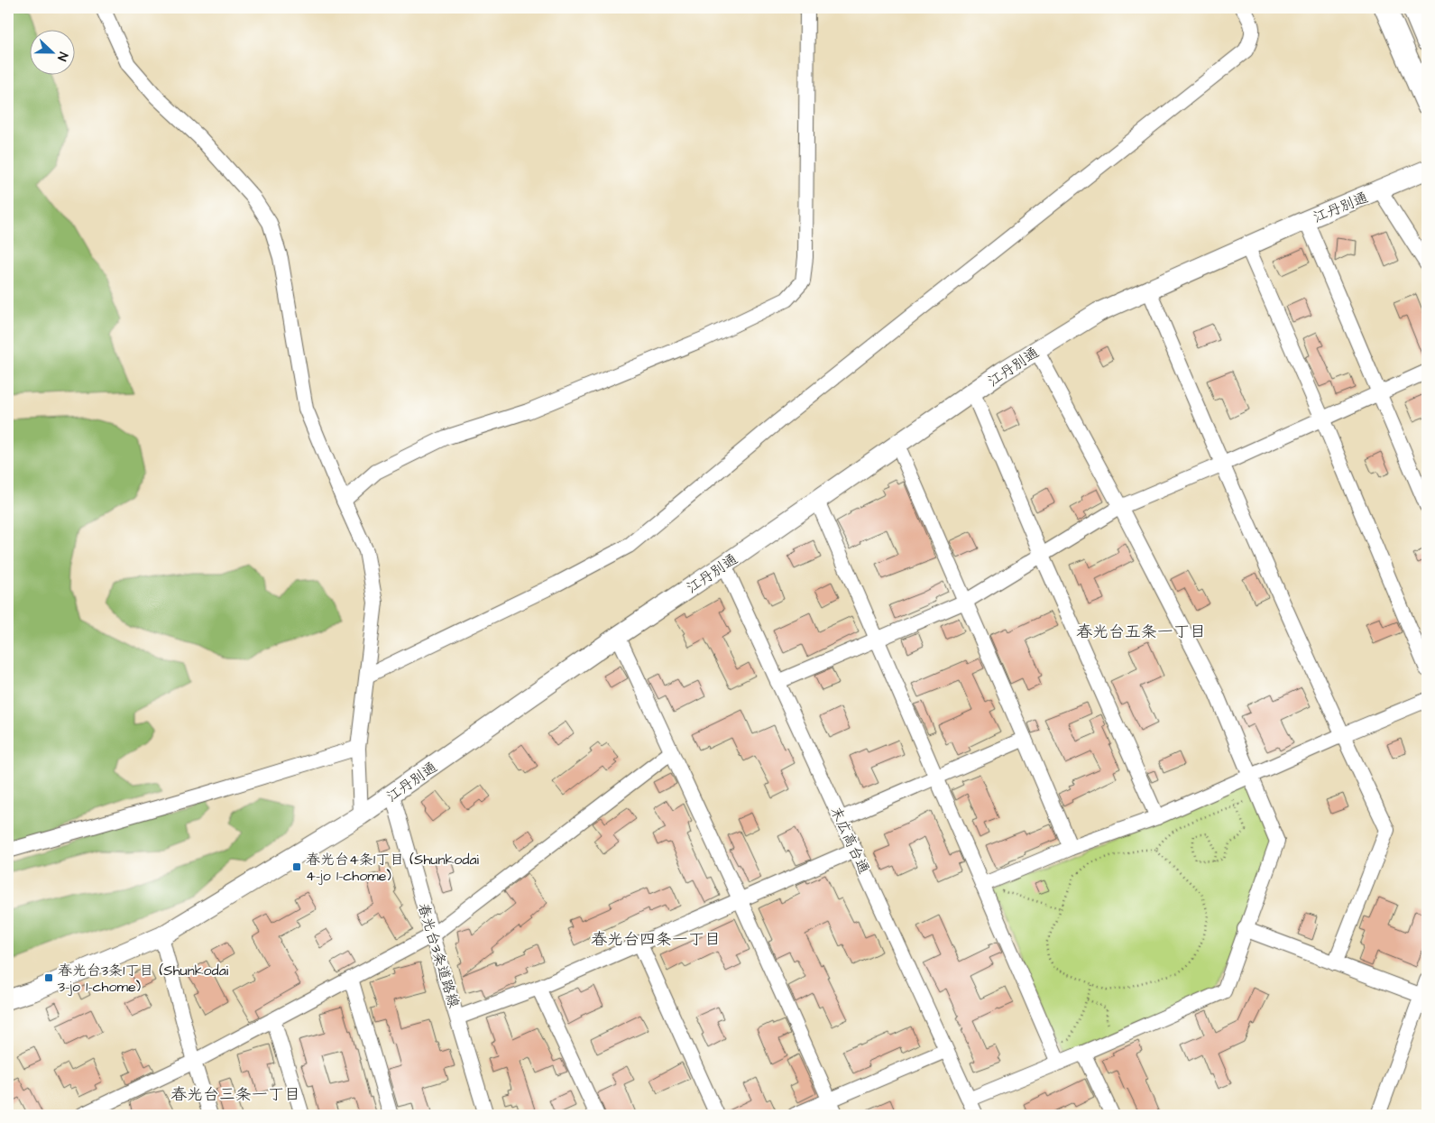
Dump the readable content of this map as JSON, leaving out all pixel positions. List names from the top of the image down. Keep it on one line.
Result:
{"streets":{"main road":["江丹別通"],"street":["末広高台通","春光台3条道路線"]},"crossings":[["江丹別通","末広高台通"],["江丹別通","春光台3条道路線"]],"districts":["春光台五条一丁目","春光台四条一丁目","春光台三条一丁目"],"places":{"transit":["春光台4条1丁目 (Shunkodai 4-jo 1-chome)","春光台3条1丁目 (Shunkodai 3-jo 1-chome)"]},"north":"right"}
